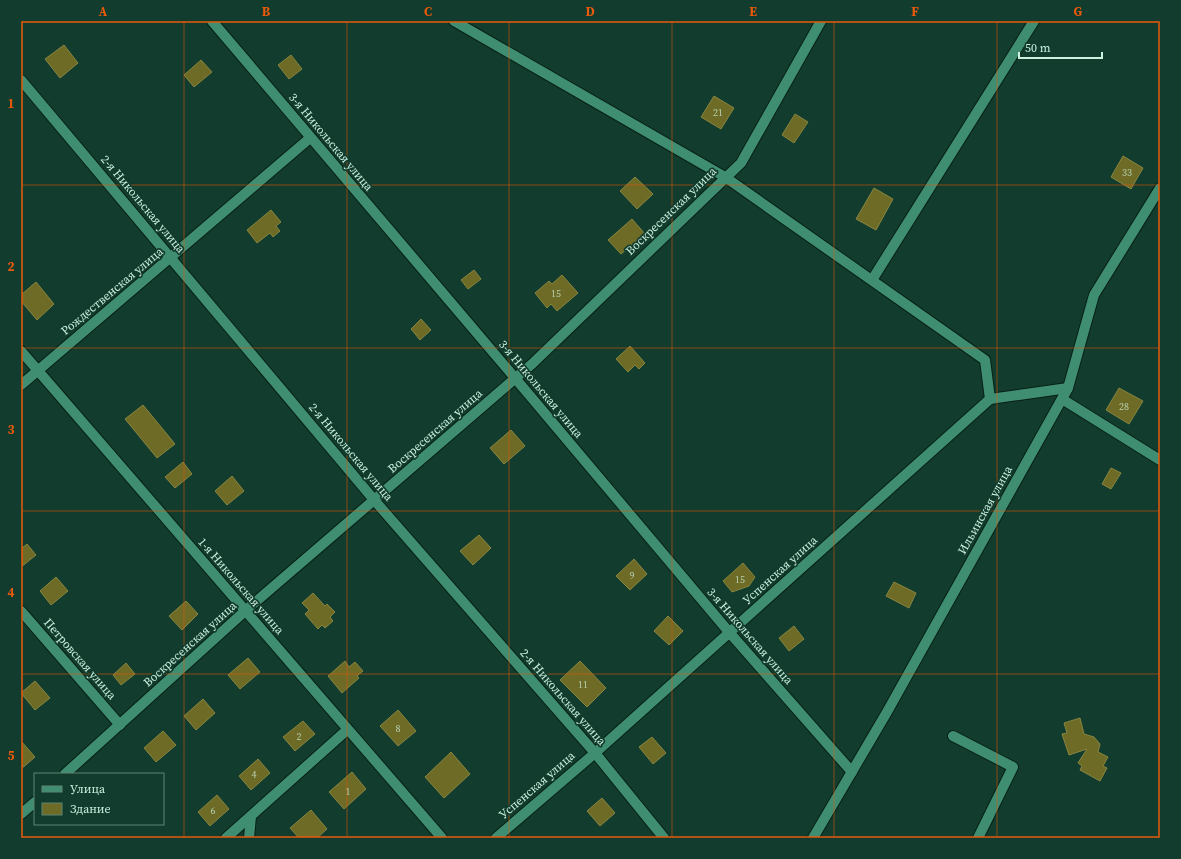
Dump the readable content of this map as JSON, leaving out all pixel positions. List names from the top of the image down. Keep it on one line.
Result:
{"streets":{"street":["3-я Никольская улица","2-я Никольская улица","Воскресенская улица","Рождественская улица","Ильинская улица","Успенская улица","1-я Никольская улица","Петровская улица"]},"crossings":[["3-я Никольская улица","Воскресенская улица"],["3-я Никольская улица","Рождественская улица"],["3-я Никольская улица","Ильинская улица"],["3-я Никольская улица","Успенская улица"],["2-я Никольская улица","Воскресенская улица"],["2-я Никольская улица","Рождественская улица"],["2-я Никольская улица","Успенская улица"],["Воскресенская улица","1-я Никольская улица"],["Воскресенская улица","Петровская улица"],["Рождественская улица","1-я Никольская улица"]],"house_numbers":["21","33","15","28","9","15","11","8","2","4","1","6"],"legend":["Улица","Здание"],"scale_bar":"50 m","grid":{"columns":["A","B","C","D","E","F","G"],"rows":["1","2","3","4","5"]}}
